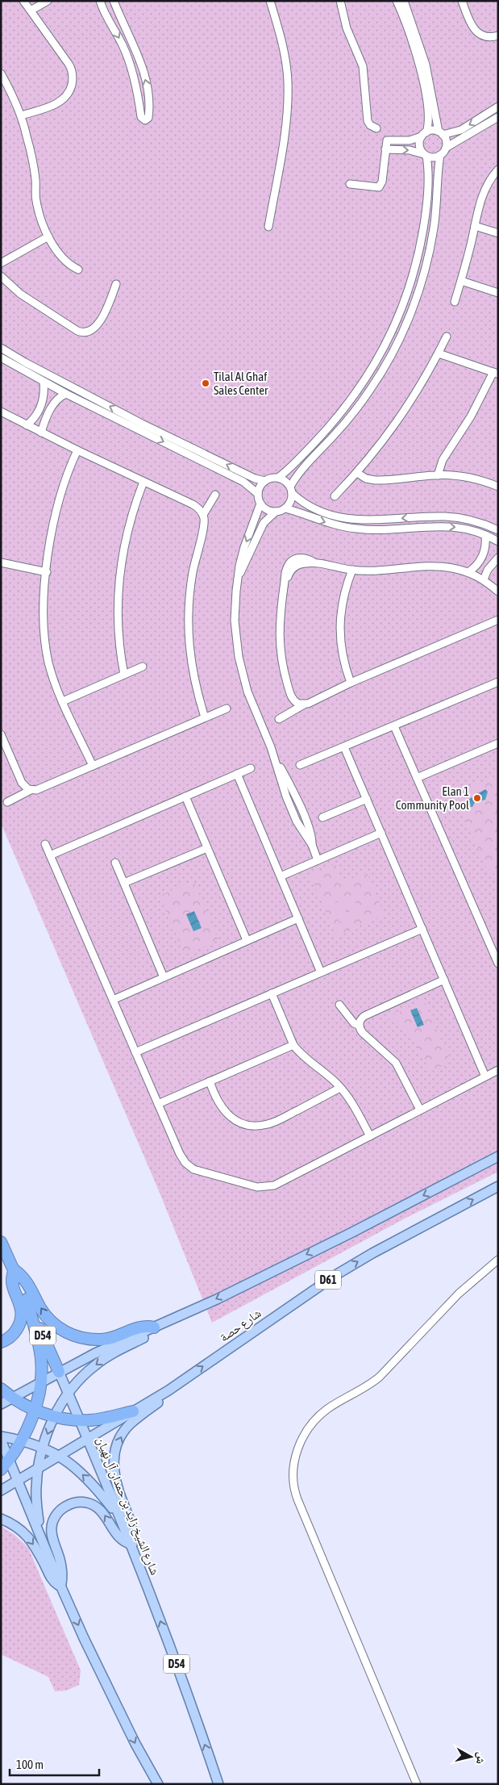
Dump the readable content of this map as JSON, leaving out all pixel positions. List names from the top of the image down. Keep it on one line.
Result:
{"streets":{"highway":["D54","شارع الشيخ زايد بن حمدان آل نهيان"],"main road":["D61","شارع حصة"]},"crossings":[["شارع حصة","شارع الشيخ زايد بن حمدان آل نهيان"]],"one_way":["شارع الشيخ زايد بن حمدان آل نهيان"],"places":["Tilal Al Ghaf Sales Center","Elan 1 Community Pool"],"scale_bar":"100 m","north":"right"}
